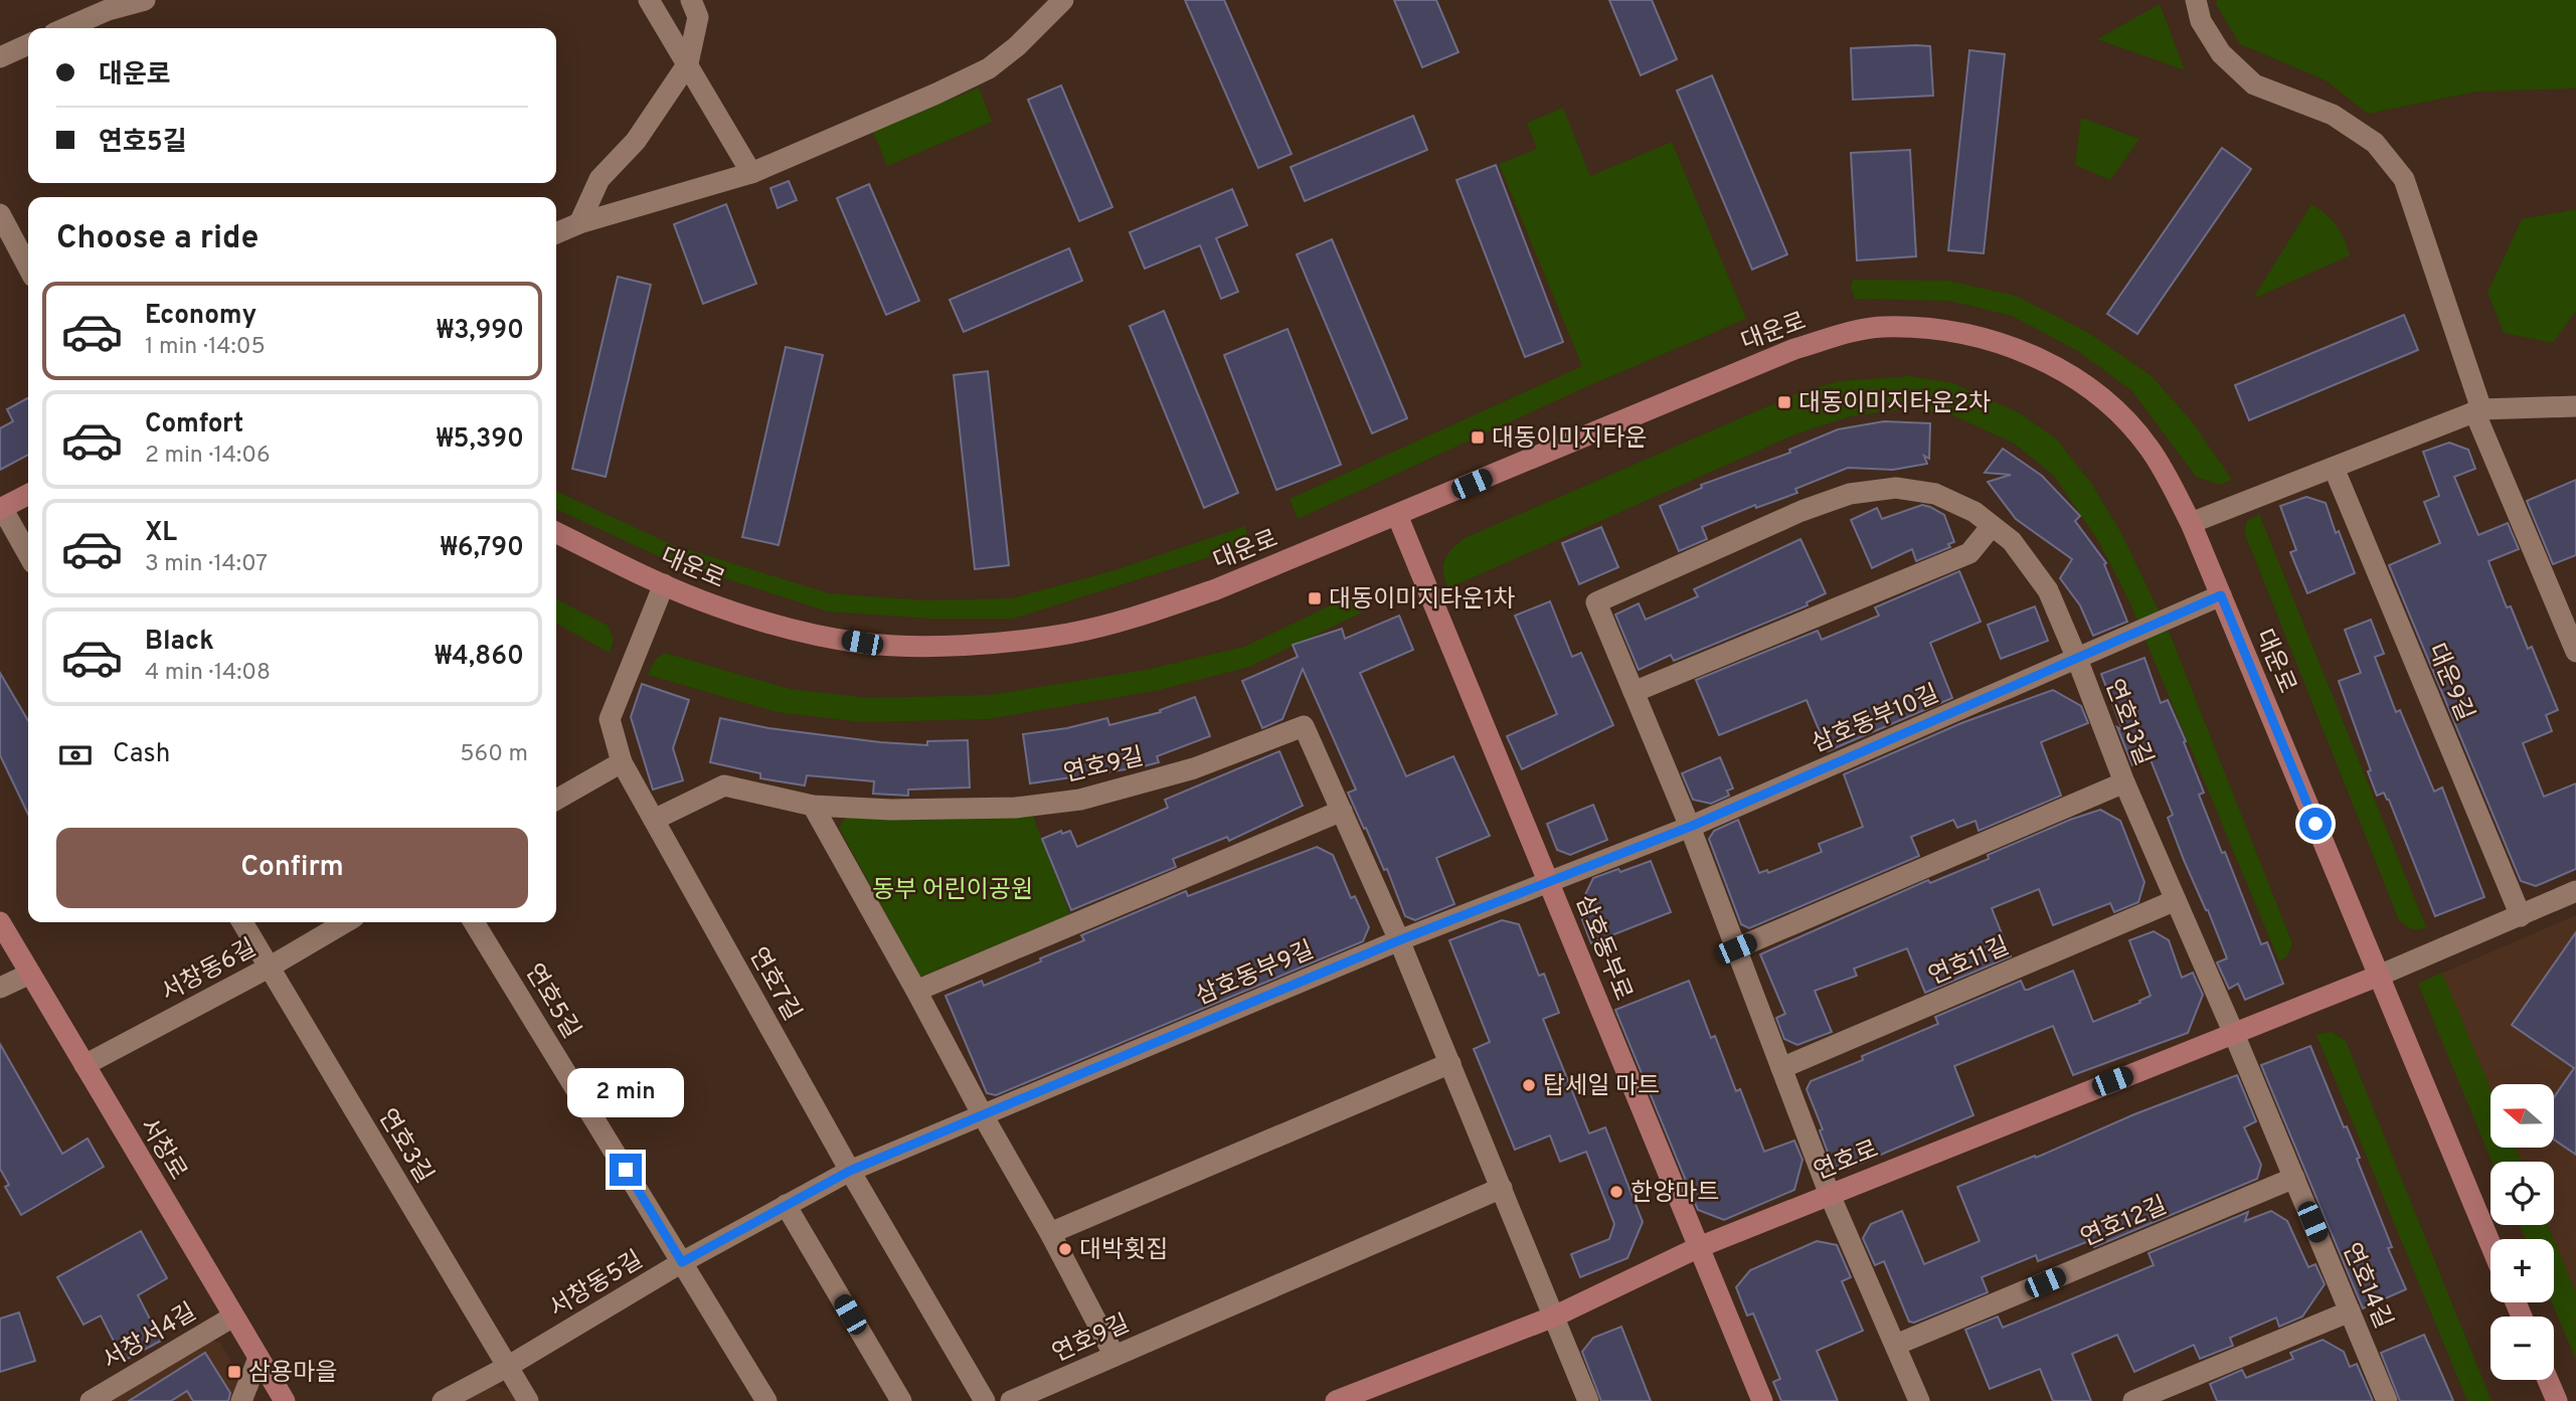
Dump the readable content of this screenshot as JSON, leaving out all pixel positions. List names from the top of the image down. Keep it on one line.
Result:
{"streets":{"street":["대운로","대운9길","삼호동부10길","연호13길","연호9길","삼호동부로","연호11길","서창동6길","삼호동부9길","연호7길","연호5길","연호3길","서창로","연호로","연호12길","서창동5길","연호14길","서창서4길"]},"crossings":[["대운로","삼호동부10길"],["대운로","삼호동부로"],["대운로","연호7길"],["대운로","연호로"],["삼호동부10길","연호13길"],["삼호동부10길","삼호동부로"],["삼호동부10길","삼호동부9길"],["연호13길","연호11길"],["연호13길","연호로"],["연호13길","연호14길"],["연호9길","삼호동부9길"],["연호9길","연호7길"],["연호9길","연호로"],["삼호동부로","삼호동부9길"],["삼호동부로","연호로"],["서창동6길","연호3길"],["서창동6길","서창로"],["삼호동부9길","연호7길"],["삼호동부9길","서창동5길"],["연호7길","서창동5길"],["연호5길","서창동5길"],["연호3길","서창동5길"],["서창로","서창서4길"],["연호로","연호14길"],["연호12길","연호14길"]],"parks":["동부 어린이공원"],"places":{"transit":["대동이미지타운2차","대동이미지타운","대동이미지타운1차","삼용마을"],"other":["탑세일 마트","한양마트","대박횟집"]},"north":"left","page":{"banner":["대운로","연호5길"],"heading":"Choose a ride","list":[{"name":"Economy","note":"1 min · 14:05","value":"₩3,990"},{"name":"Comfort","note":"2 min · 14:06","value":"₩5,390"},{"name":"XL","note":"3 min · 14:07","value":"₩6,790"},{"name":"Black","note":"4 min · 14:08","value":"₩4,860"}],"pay":["Cash","560 m"],"buttons":"Confirm","bubble":"2 min","map_buttons":["+","−"]}}
